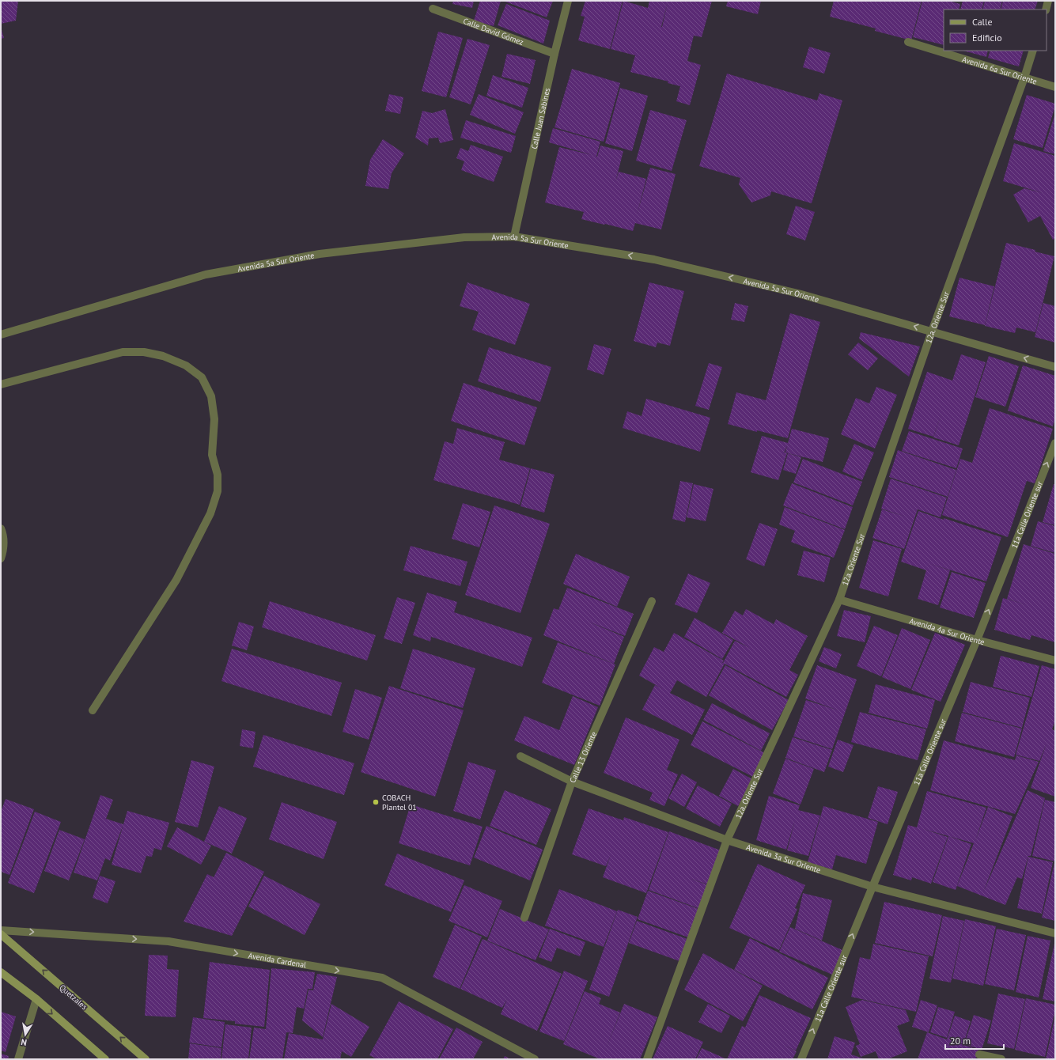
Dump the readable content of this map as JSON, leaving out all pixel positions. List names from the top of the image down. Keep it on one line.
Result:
{"streets":{"main road":["Quetzales"],"street":["Calle David Gómez","Avenida 6a Sur Oriente","Calle Juan Sabines","Avenida 5a Sur Oriente","12a. Oriente Sur","11a Calle Oriente sur","Avenida 4a Sur Oriente","Calle 13 Oriente","Avenida 3a Sur Oriente","Avenida Cardenal"]},"crossings":[["Calle David Gómez","Calle Juan Sabines"],["Avenida 6a Sur Oriente","12a. Oriente Sur"],["Calle Juan Sabines","Avenida 5a Sur Oriente"],["Avenida 5a Sur Oriente","12a. Oriente Sur"],["12a. Oriente Sur","Avenida 4a Sur Oriente"],["12a. Oriente Sur","Avenida 3a Sur Oriente"],["11a Calle Oriente sur","Avenida 4a Sur Oriente"],["11a Calle Oriente sur","Avenida 3a Sur Oriente"],["Calle 13 Oriente","Avenida 3a Sur Oriente"]],"one_way":["Avenida 5a Sur Oriente","11a Calle Oriente sur","Avenida Cardenal"],"places":["COBACH Plantel 01"],"legend":["Calle","Edificio"],"scale_bar":"20 m","north":"bottom"}
